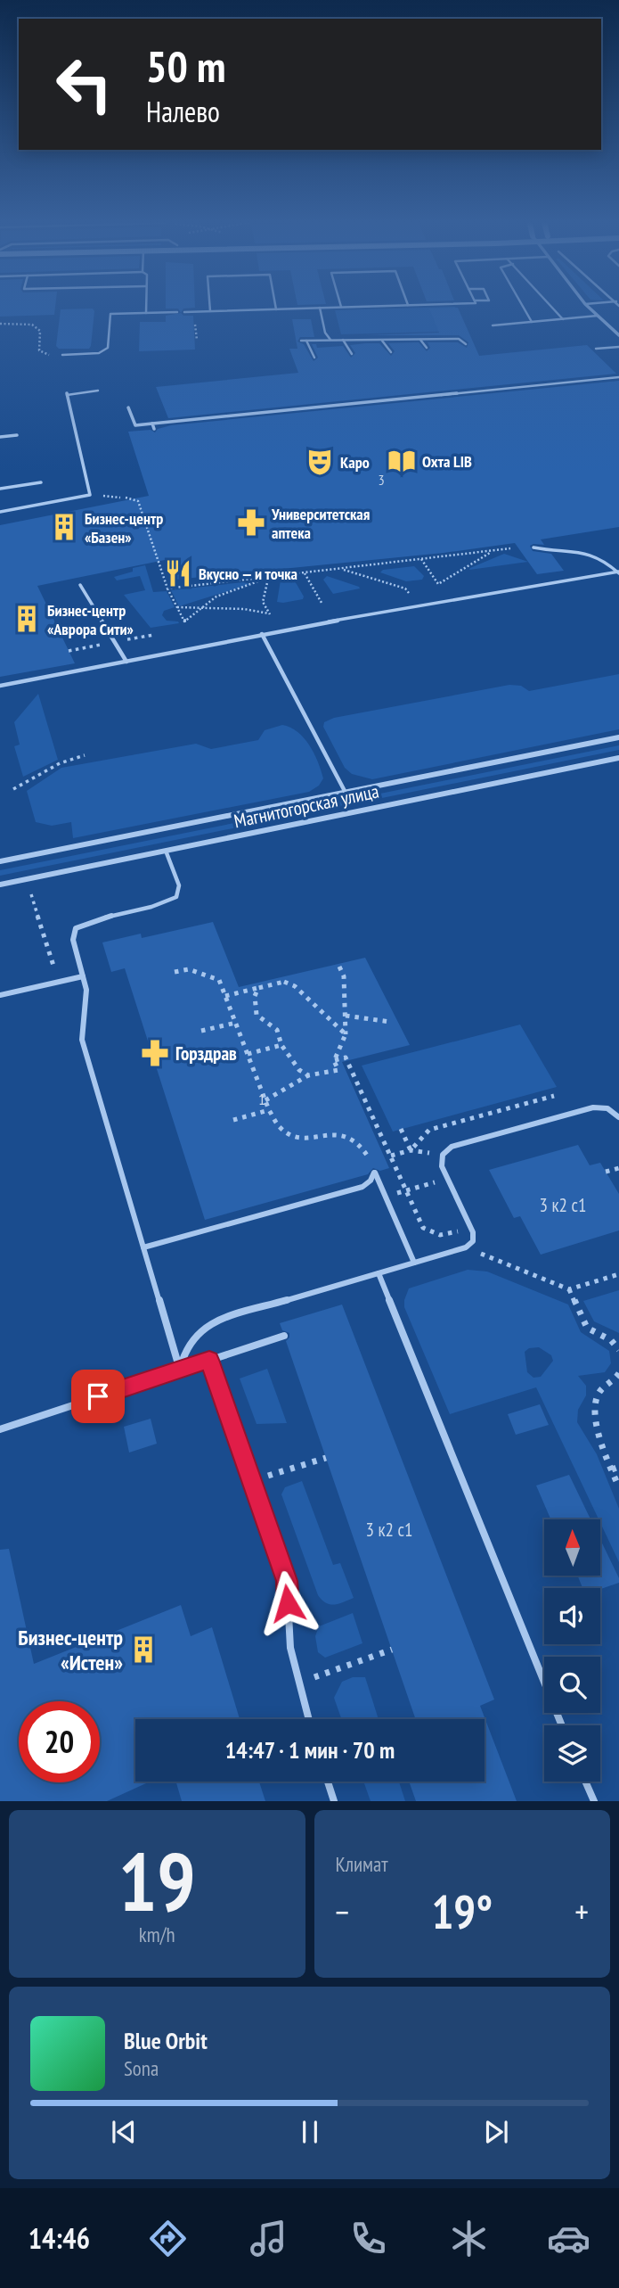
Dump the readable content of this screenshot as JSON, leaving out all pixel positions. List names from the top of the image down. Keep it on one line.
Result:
{"streets":{"street":["Магнитогорская улица"]},"places":{"library":["Охта LIB"],"theatre":["Каро"],"pharmacy":["Университетская аптека","Горздрав"],"building":["Бизнес-центр «Базен»","Бизнес-центр «Аврора Сити»","Бизнес-центр «Истен»"],"restaurant":["Вкусно — и точка"]},"house_numbers":["3","1","3 к2 с1","3 к2 с1"],"north":"top","page":{"turn":["50 m","Налево"],"limit":"20","trip":"14:47 · 1 мин · 70 m","tile":[["19","km/h"],"Климат"],"heat":["−","19°","+"],"song":["Blue Orbit","Sona"],"tabs":"14:46"}}
